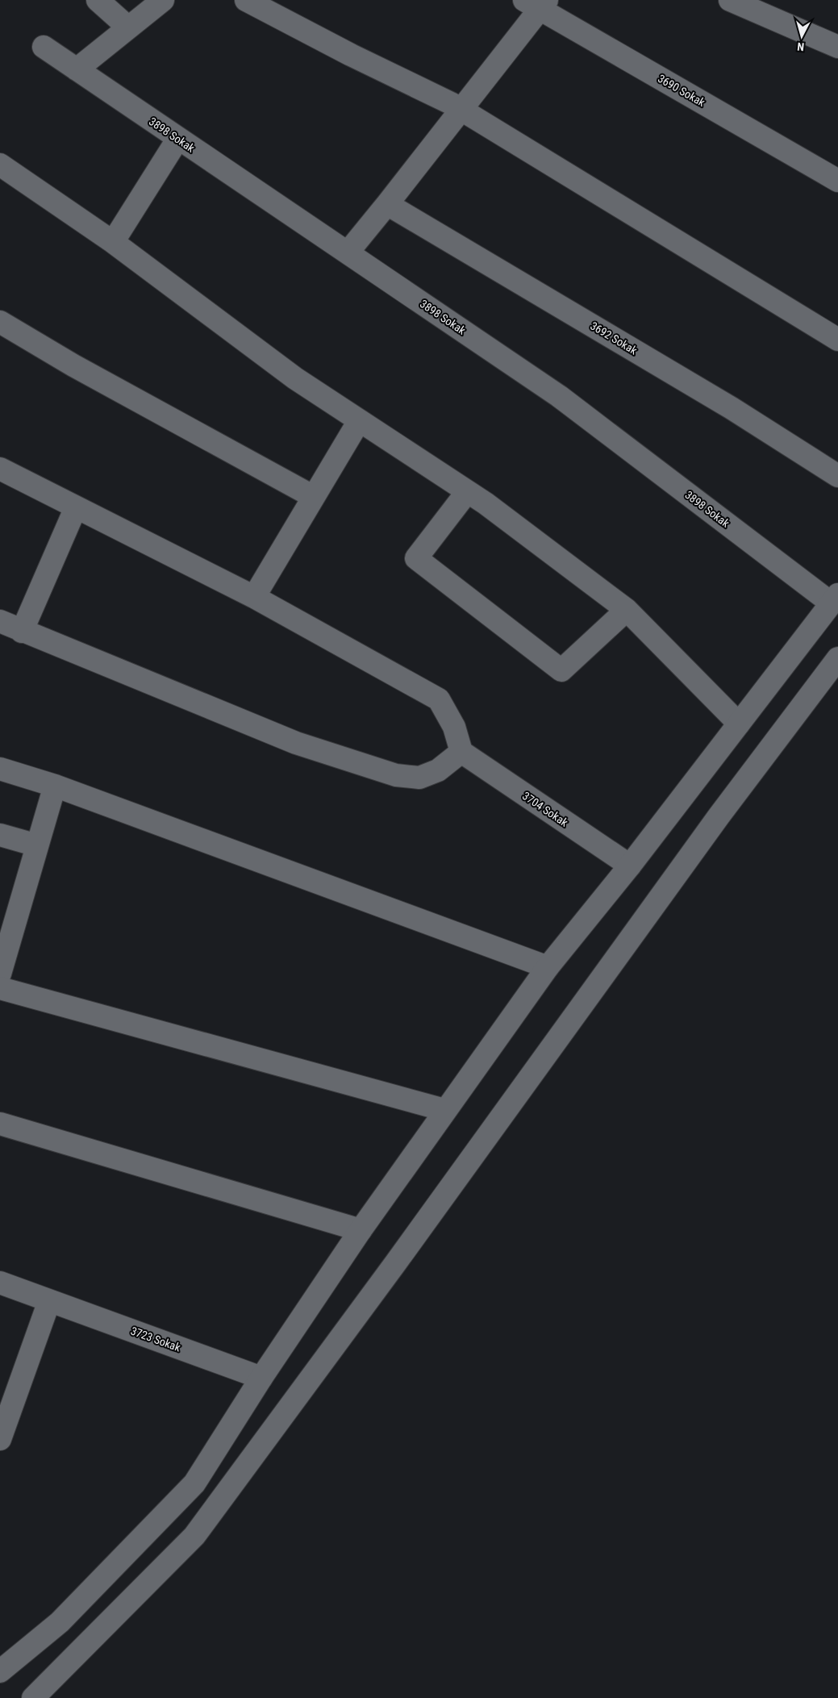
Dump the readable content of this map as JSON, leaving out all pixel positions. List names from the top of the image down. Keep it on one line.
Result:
{"streets":{"street":["3690 Sokak","3898 Sokak","3692 Sokak","3704 Sokak","3723 Sokak"]},"north":"bottom"}
